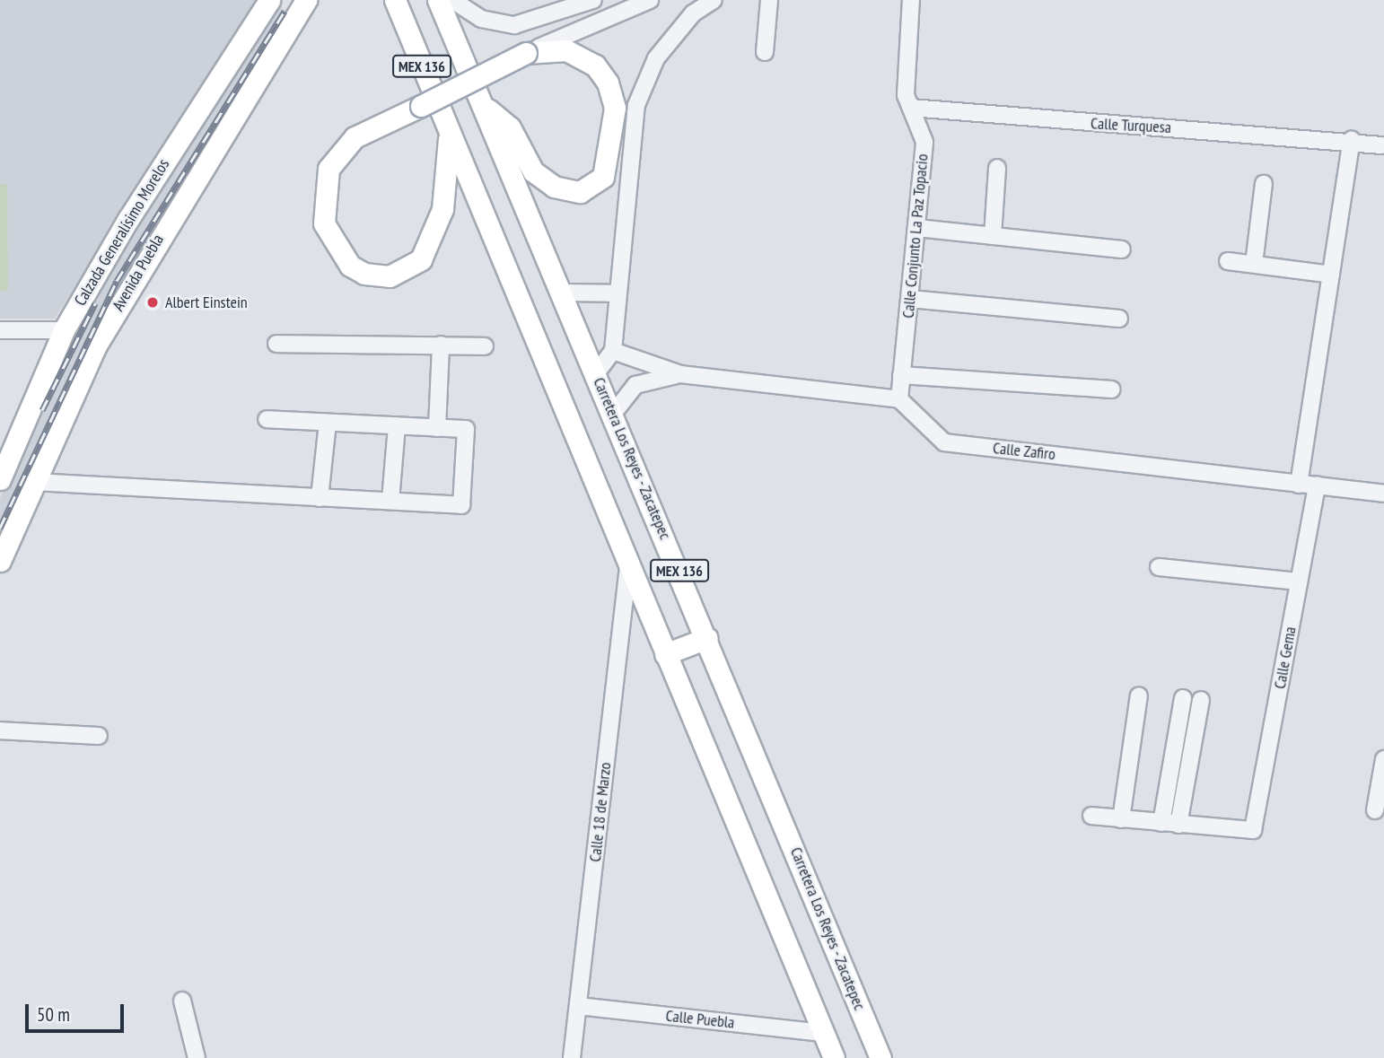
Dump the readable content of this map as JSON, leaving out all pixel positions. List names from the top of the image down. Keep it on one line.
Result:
{"streets":{"main road":["MEX 136","Calzada Generalísimo Morelos","Avenida Puebla","Carretera Los Reyes - Zacatepec"],"street":["Calle Turquesa","Calle Conjunto La Paz Topacio","Calle Zafiro","Calle Gema","Calle 18 de Marzo","Calle Puebla"]},"crossings":[["MEX 136","Calle 18 de Marzo"],["MEX 136","Calle Puebla"],["Calle Turquesa","Calle Conjunto La Paz Topacio"],["Calle Conjunto La Paz Topacio","Calle Zafiro"],["Calle Zafiro","Calle Gema"],["Calle 18 de Marzo","Calle Puebla"]],"places":["Albert Einstein"],"scale_bar":"50 m"}
